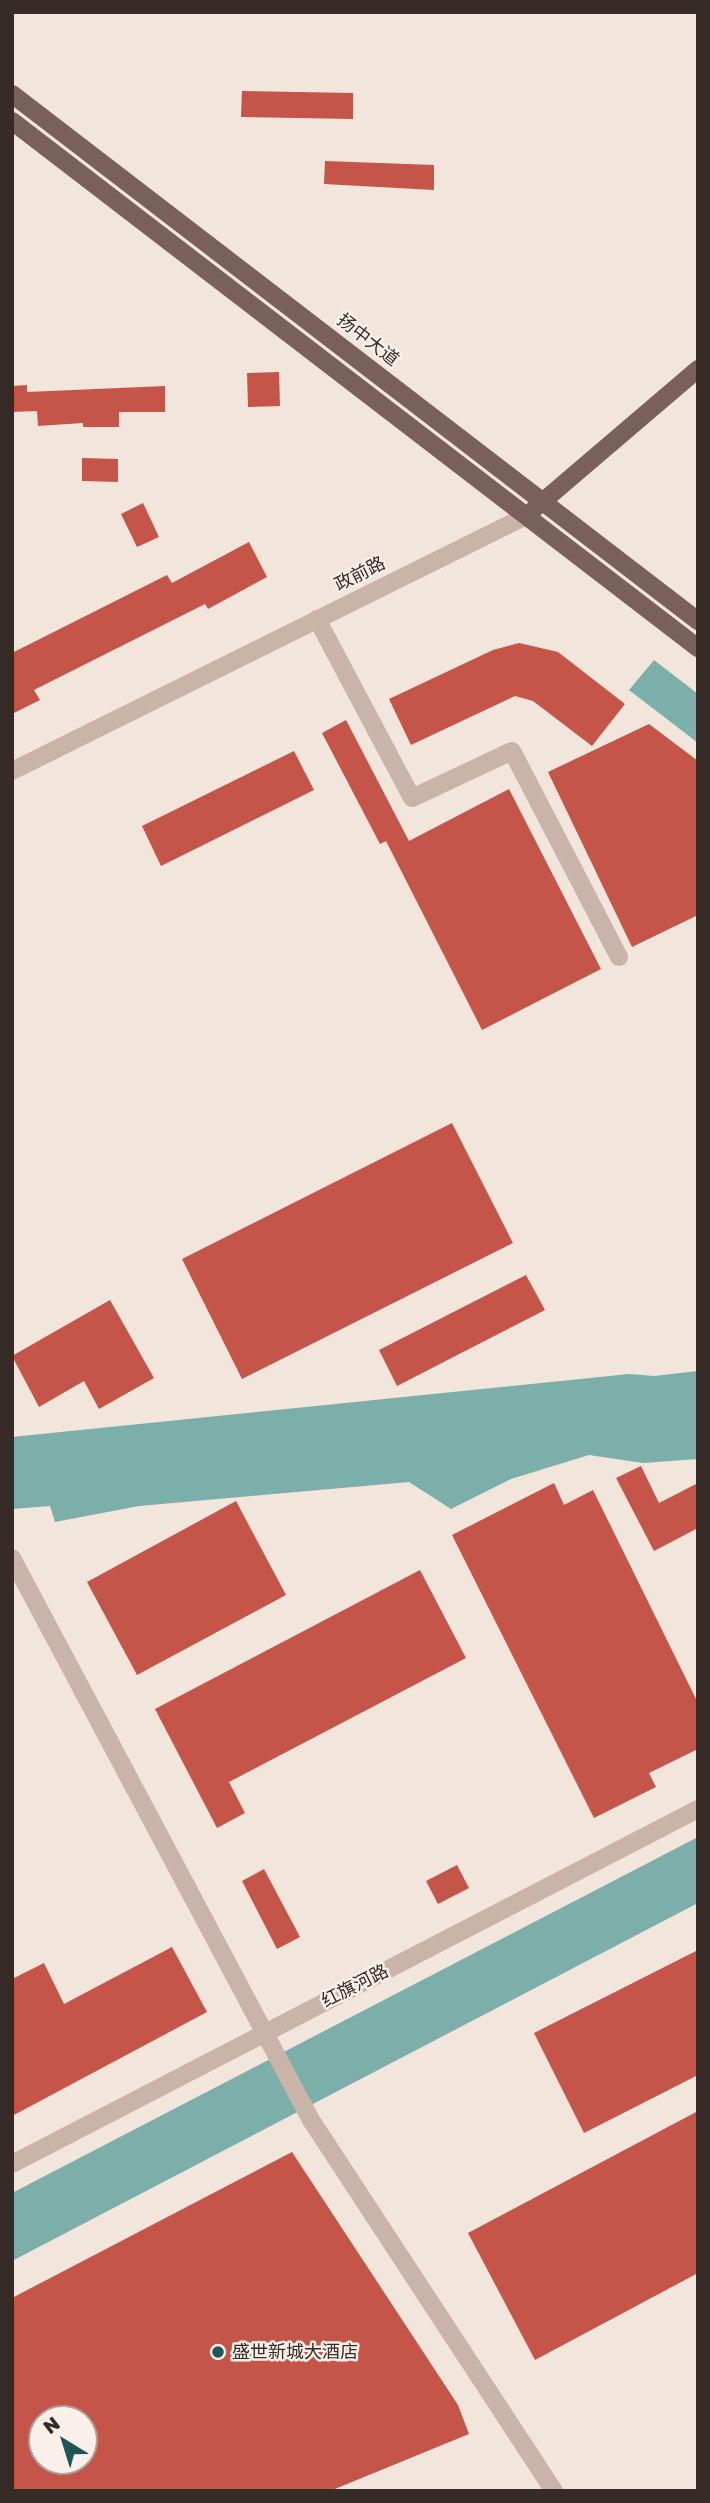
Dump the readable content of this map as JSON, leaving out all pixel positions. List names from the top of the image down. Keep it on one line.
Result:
{"streets":{"main road":["扬中大道","政前路"],"street":["红旗河路"]},"crossings":[["扬中大道","政前路"]],"places":["盛世新城大酒店"],"north":"top left"}
